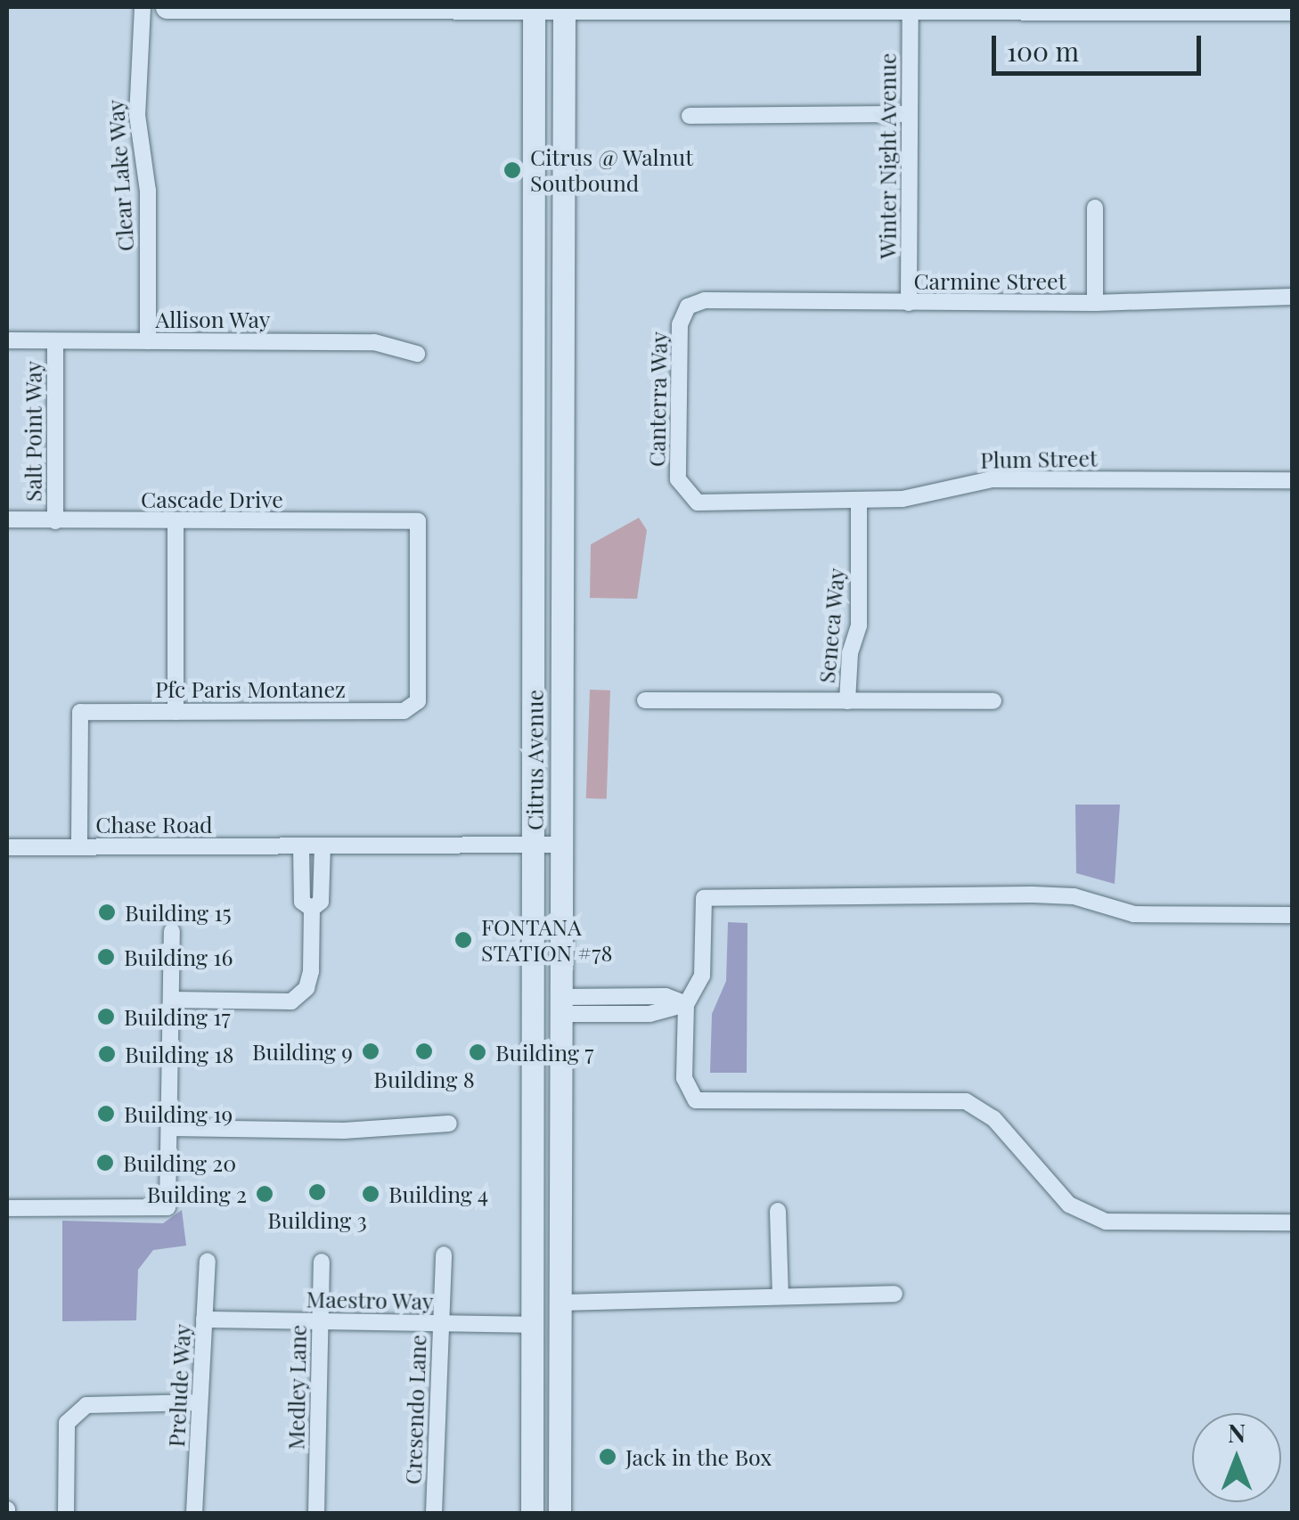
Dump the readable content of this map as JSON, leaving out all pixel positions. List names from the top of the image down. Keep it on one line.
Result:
{"streets":{"main road":["Citrus Avenue"],"street":["Winter Night Avenue","Clear Lake Way","Carmine Street","Allison Way","Canterra Way","Salt Point Way","Plum Street","Cascade Drive","Seneca Way","Pfc Paris Montanez","Chase Road","Maestro Way","Prelude Way","Medley Lane","Cresendo Lane"]},"crossings":[["Winter Night Avenue","Carmine Street"],["Clear Lake Way","Allison Way"],["Carmine Street","Canterra Way"],["Allison Way","Salt Point Way"],["Canterra Way","Plum Street"],["Salt Point Way","Cascade Drive"],["Plum Street","Seneca Way"],["Cascade Drive","Pfc Paris Montanez"],["Pfc Paris Montanez","Chase Road"],["Citrus Avenue","Chase Road"],["Citrus Avenue","Maestro Way"],["Maestro Way","Prelude Way"],["Maestro Way","Medley Lane"],["Maestro Way","Cresendo Lane"]],"places":["Citrus @ Walnut Soutbound","Building 15","FONTANA STATION #78","Building 16","Building 17","Building 9","Building 8","Building 7","Building 18","Building 19","Building 20","Building 3","Building 2","Building 4","Jack in the Box"],"scale_bar":"100 m","north":"top"}
